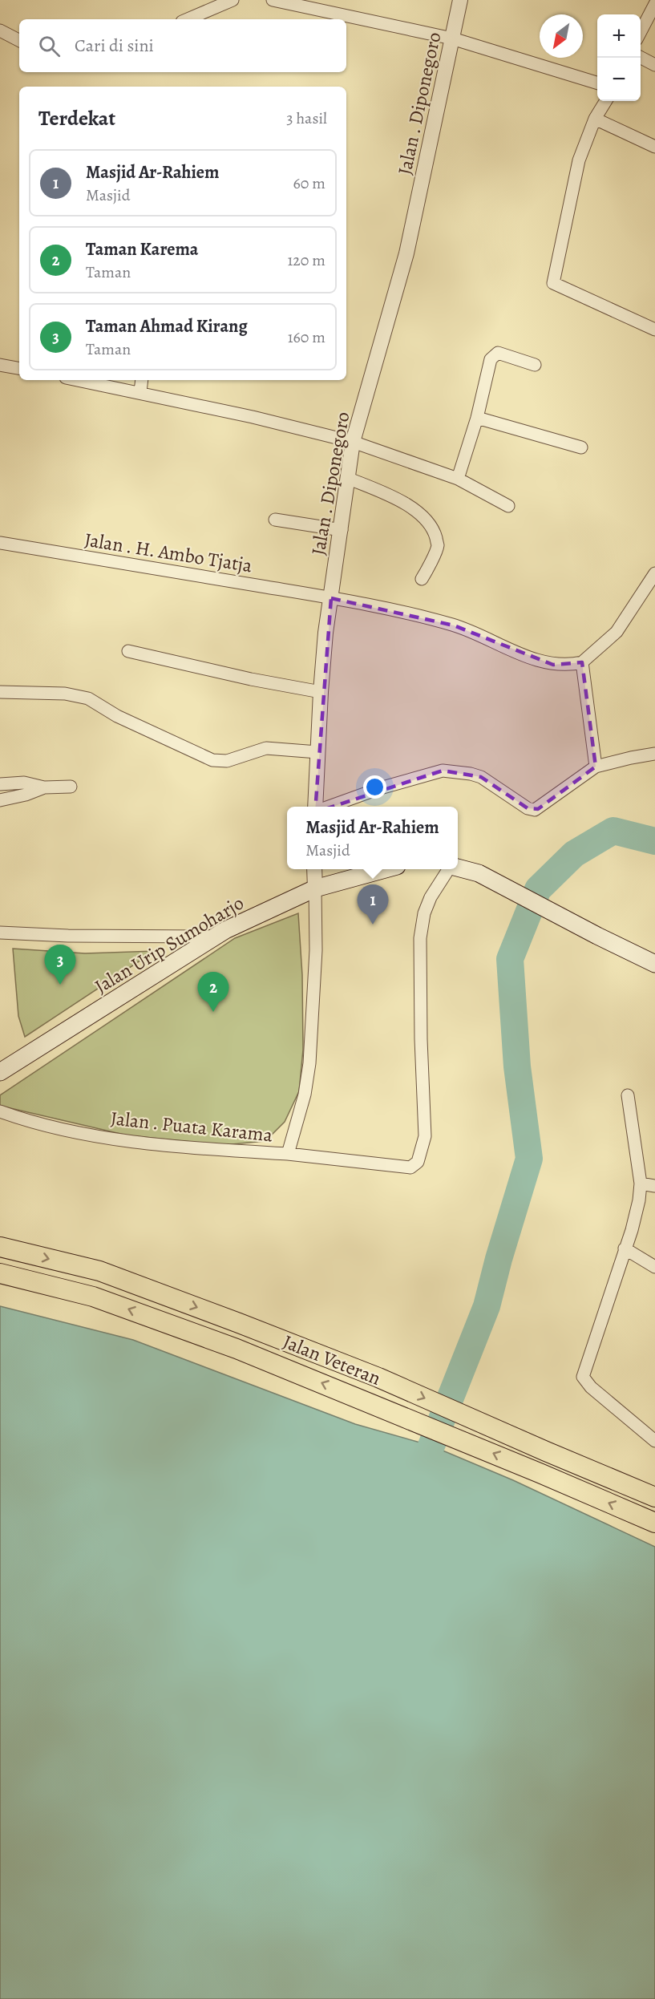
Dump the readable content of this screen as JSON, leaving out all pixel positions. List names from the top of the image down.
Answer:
{
  "streets": {
    "highway": ["Jalan Veteran"],
    "main road": ["Jalan Urip Sumoharjo"],
    "street": ["Jalan . Diponegoro", "Jalan . H. Ambo Tjatja", "Jalan . Puata Karama"]
  },
  "crossings": [
    ["Jalan . Diponegoro", "Jalan . H. Ambo Tjatja"],
    ["Jalan Urip Sumoharjo", "Jalan . Puata Karama"]
  ],
  "north": "bottom left",
  "page": {
    "map_buttons": ["+", "−"],
    "search": "Cari di sini",
    "heading": ["Terdekat", "3 hasil"],
    "list": [
      {
        "mark": "1",
        "name": "Masjid Ar-Rahiem",
        "note": "Masjid",
        "value": "60 m"
      },
      {
        "mark": "2",
        "name": "Taman Karema",
        "note": "Taman",
        "value": "120 m"
      },
      {
        "mark": "3",
        "name": "Taman Ahmad Kirang",
        "note": "Taman",
        "value": "160 m"
      }
    ],
    "popup": ["Masjid Ar-Rahiem", "Masjid"],
    "pins": ["1", "3", "2"]
  }
}
